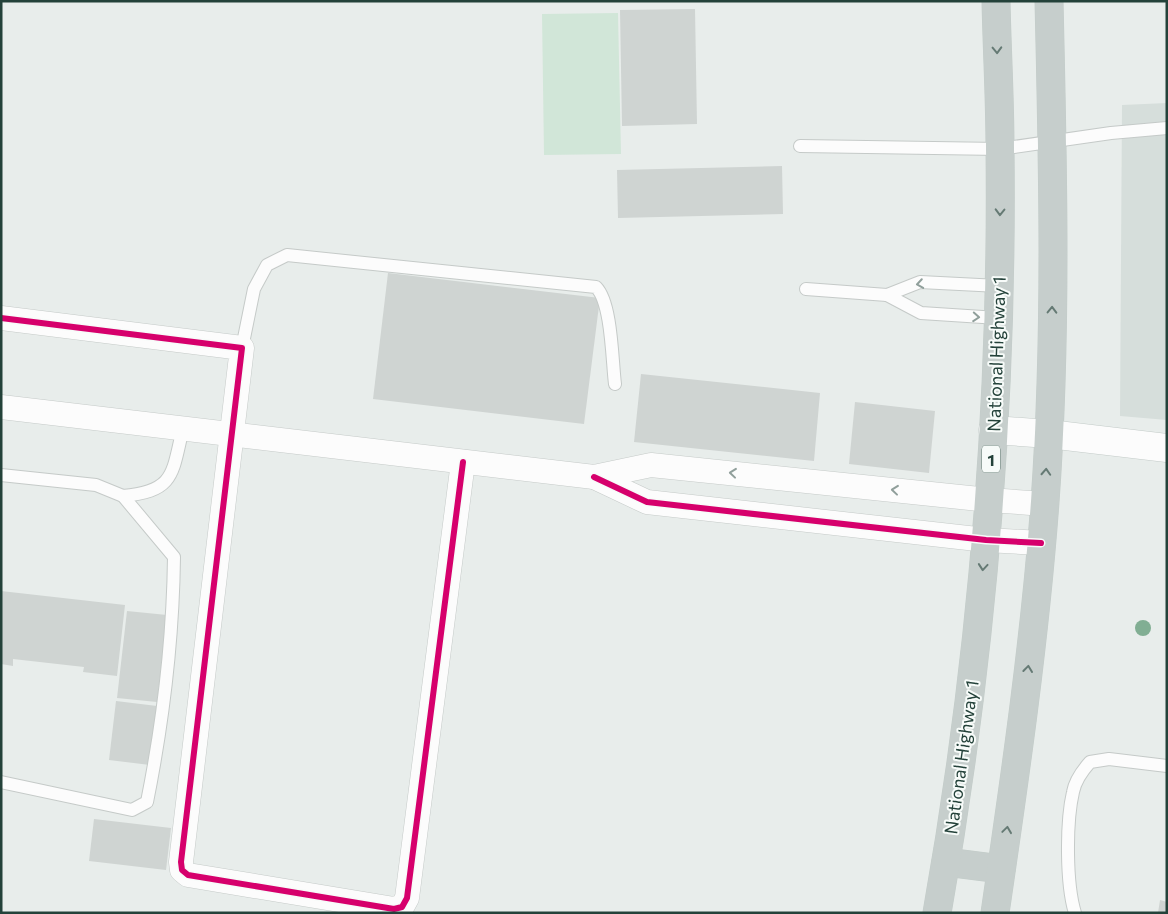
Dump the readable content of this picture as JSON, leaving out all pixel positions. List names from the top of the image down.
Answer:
{
  "streets": {
    "highway": ["National Highway 1", "1"]
  }
}
